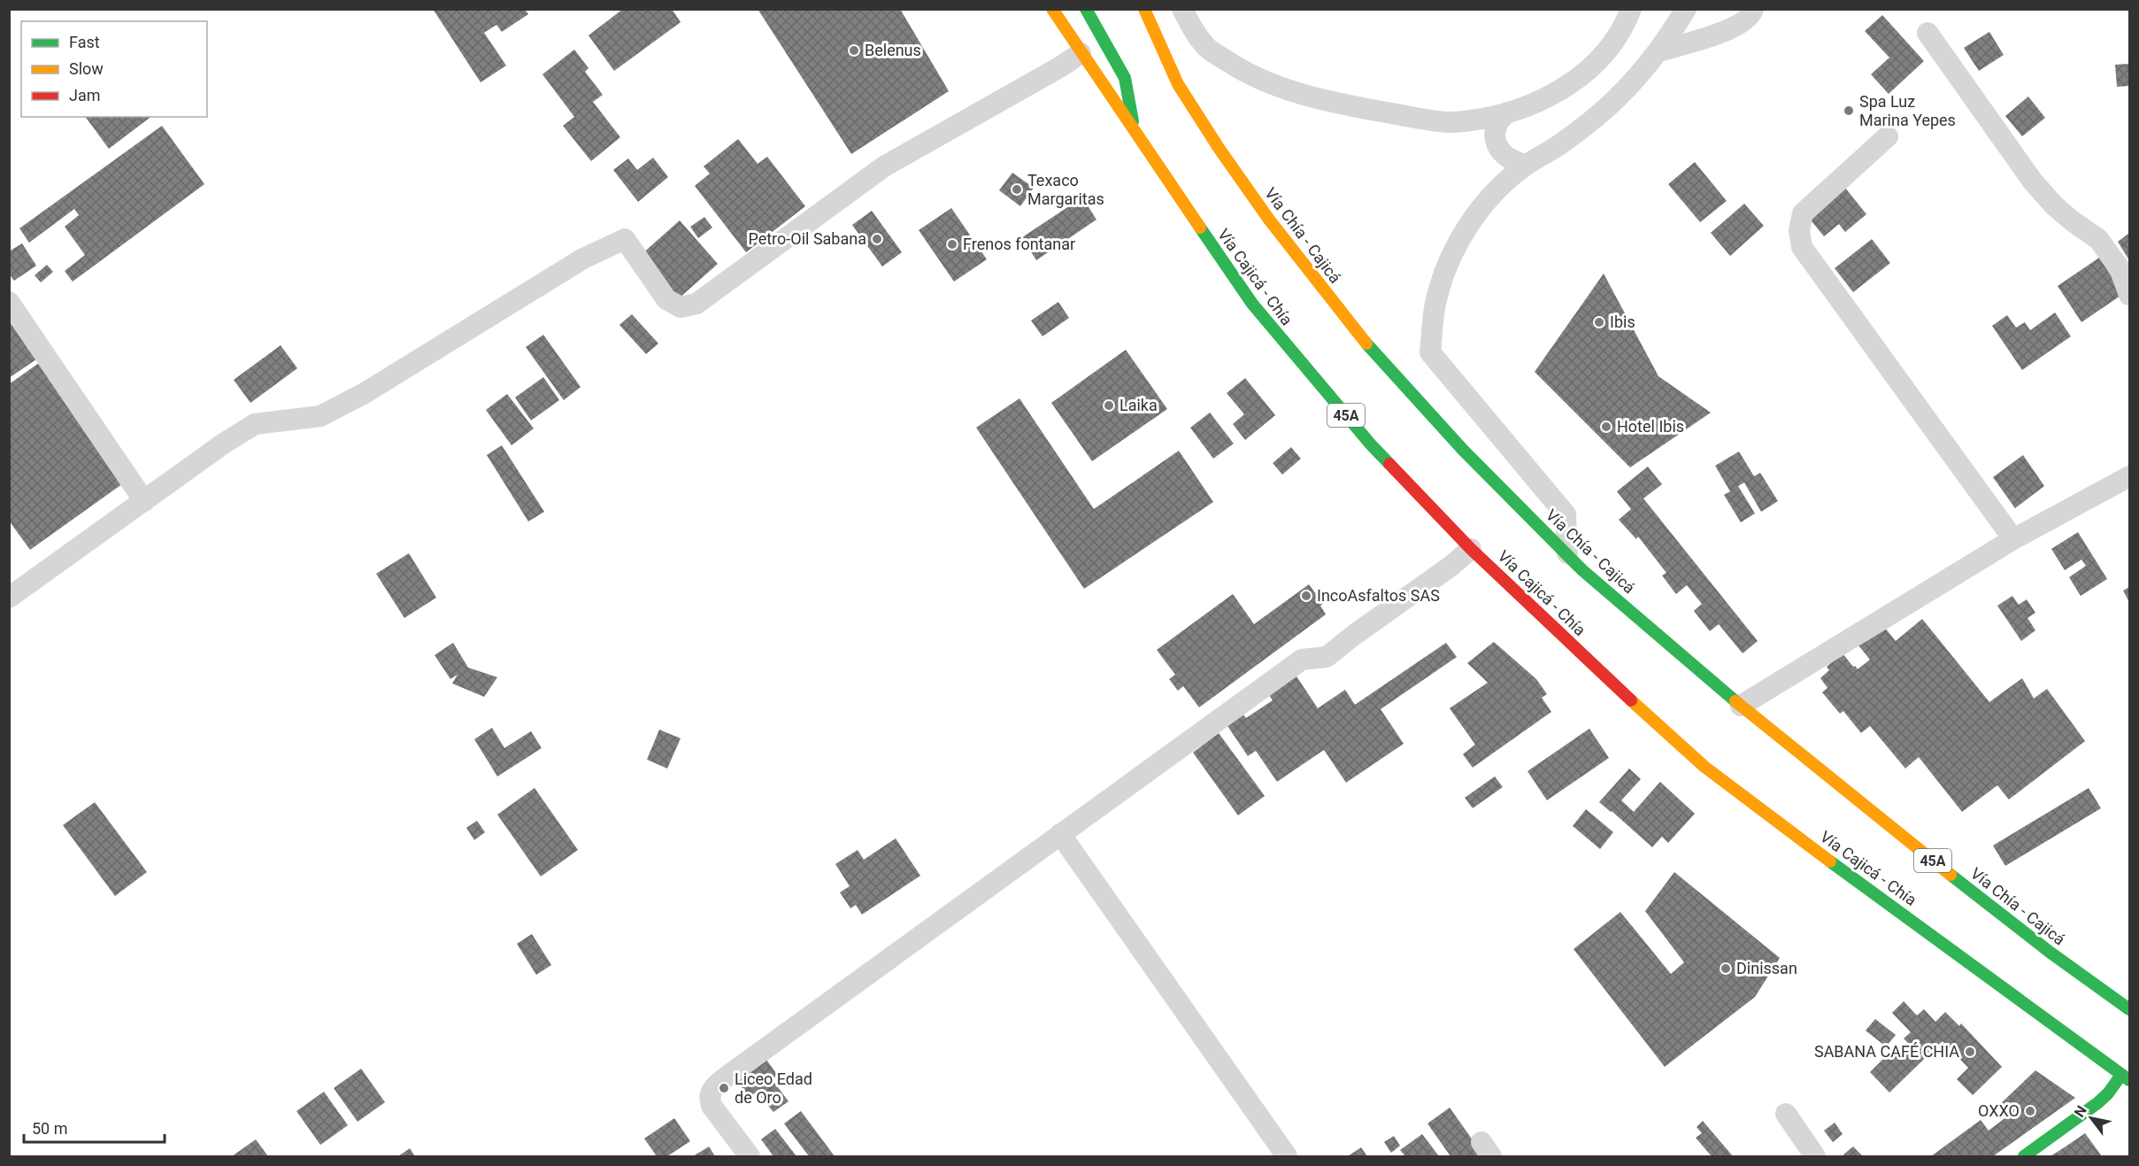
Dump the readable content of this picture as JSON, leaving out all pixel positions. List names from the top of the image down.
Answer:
{
  "streets": {
    "main road": ["Vía Chía - Cajicá", "Vía Cajicá - Chía", "45A"]
  },
  "places": [
    "Belenus",
    "Spa Luz Marina Yepes",
    "Texaco Margaritas",
    "Petro-Oil Sabana",
    "Frenos fontanar",
    "Ibis",
    "Laika",
    "Hotel Ibis",
    "IncoAsfaltos SAS",
    "Dinissan",
    "SABANA CAFÉ CHIA",
    "Liceo Edad de Oro",
    "OXXO"
  ],
  "legend": ["Fast", "Slow", "Jam"],
  "scale_bar": "50 m",
  "north": "top left"
}
